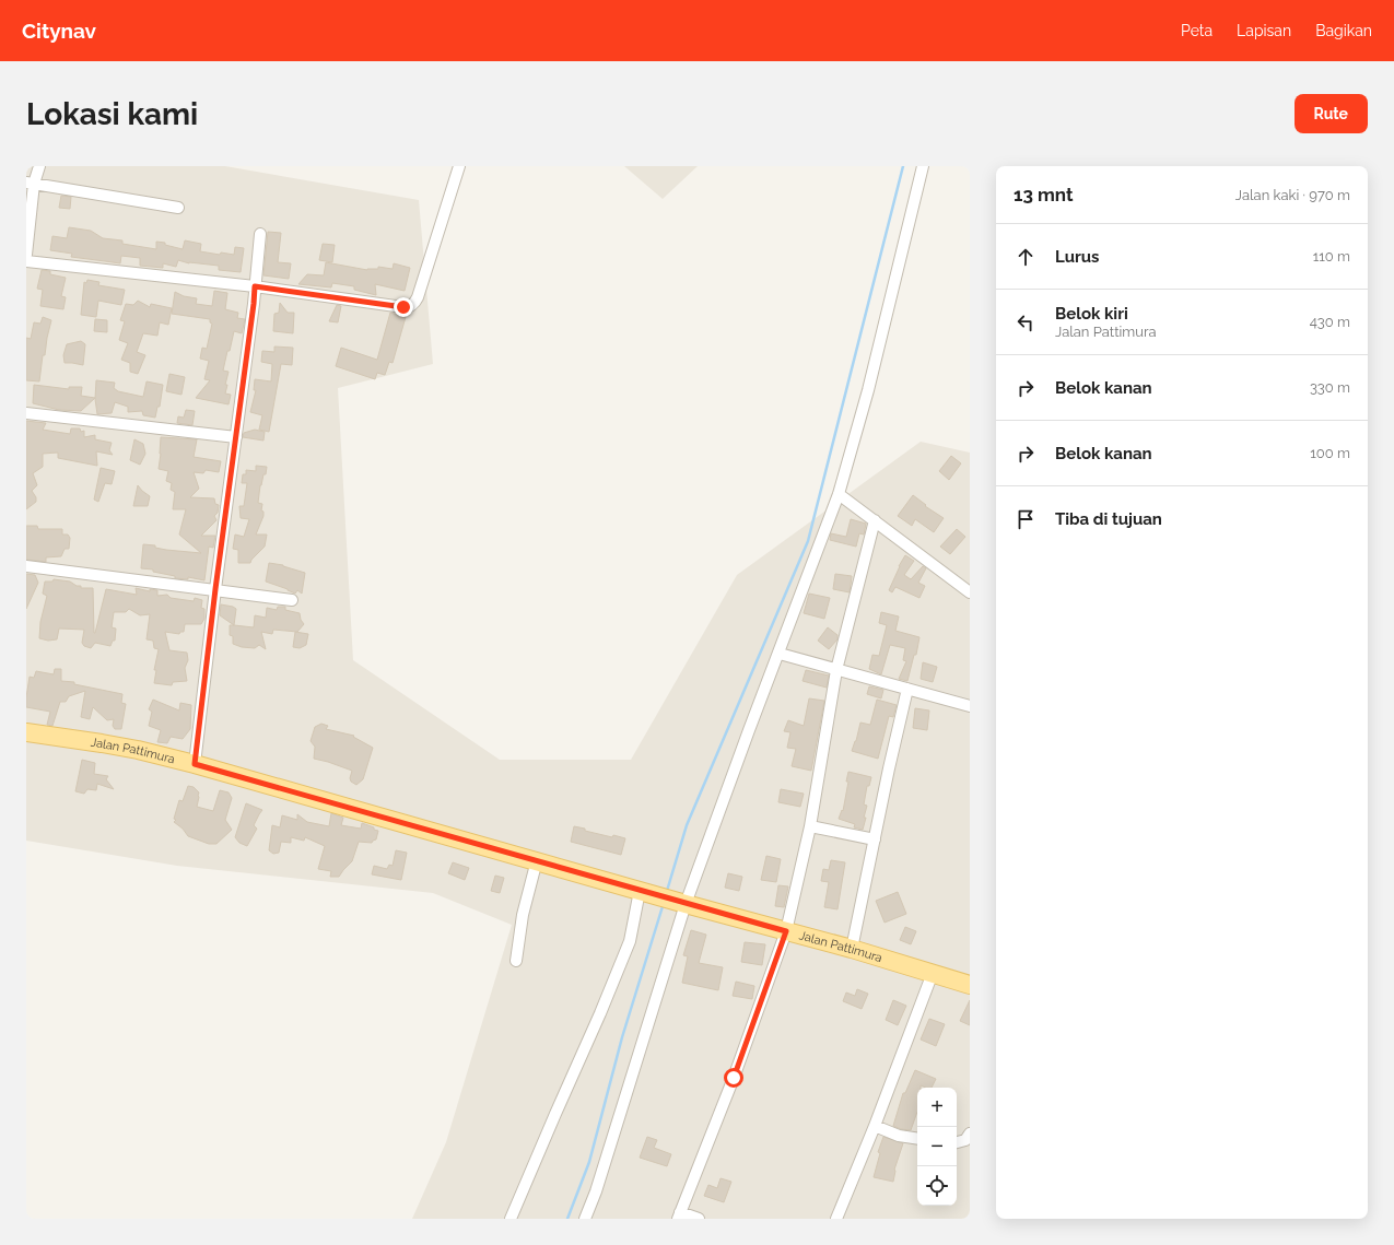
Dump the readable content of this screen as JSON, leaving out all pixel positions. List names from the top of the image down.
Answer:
{
  "streets": {
    "main road": ["Jalan Pattimura"]
  },
  "page": {
    "header": "Citynav",
    "nav": ["Peta", "Lapisan", "Bagikan"],
    "buttons": "Rute",
    "title": "Lokasi kami",
    "heading": ["13 mnt", "Jalan kaki · 970 m"],
    "list": [
      ["Lurus", "110 m"],
      ["Belok kiri", "Jalan Pattimura", "430 m"],
      ["Belok kanan", "330 m"],
      ["Belok kanan", "100 m"],
      "Tiba di tujuan"
    ],
    "map_buttons": ["+", "−"]
  }
}
